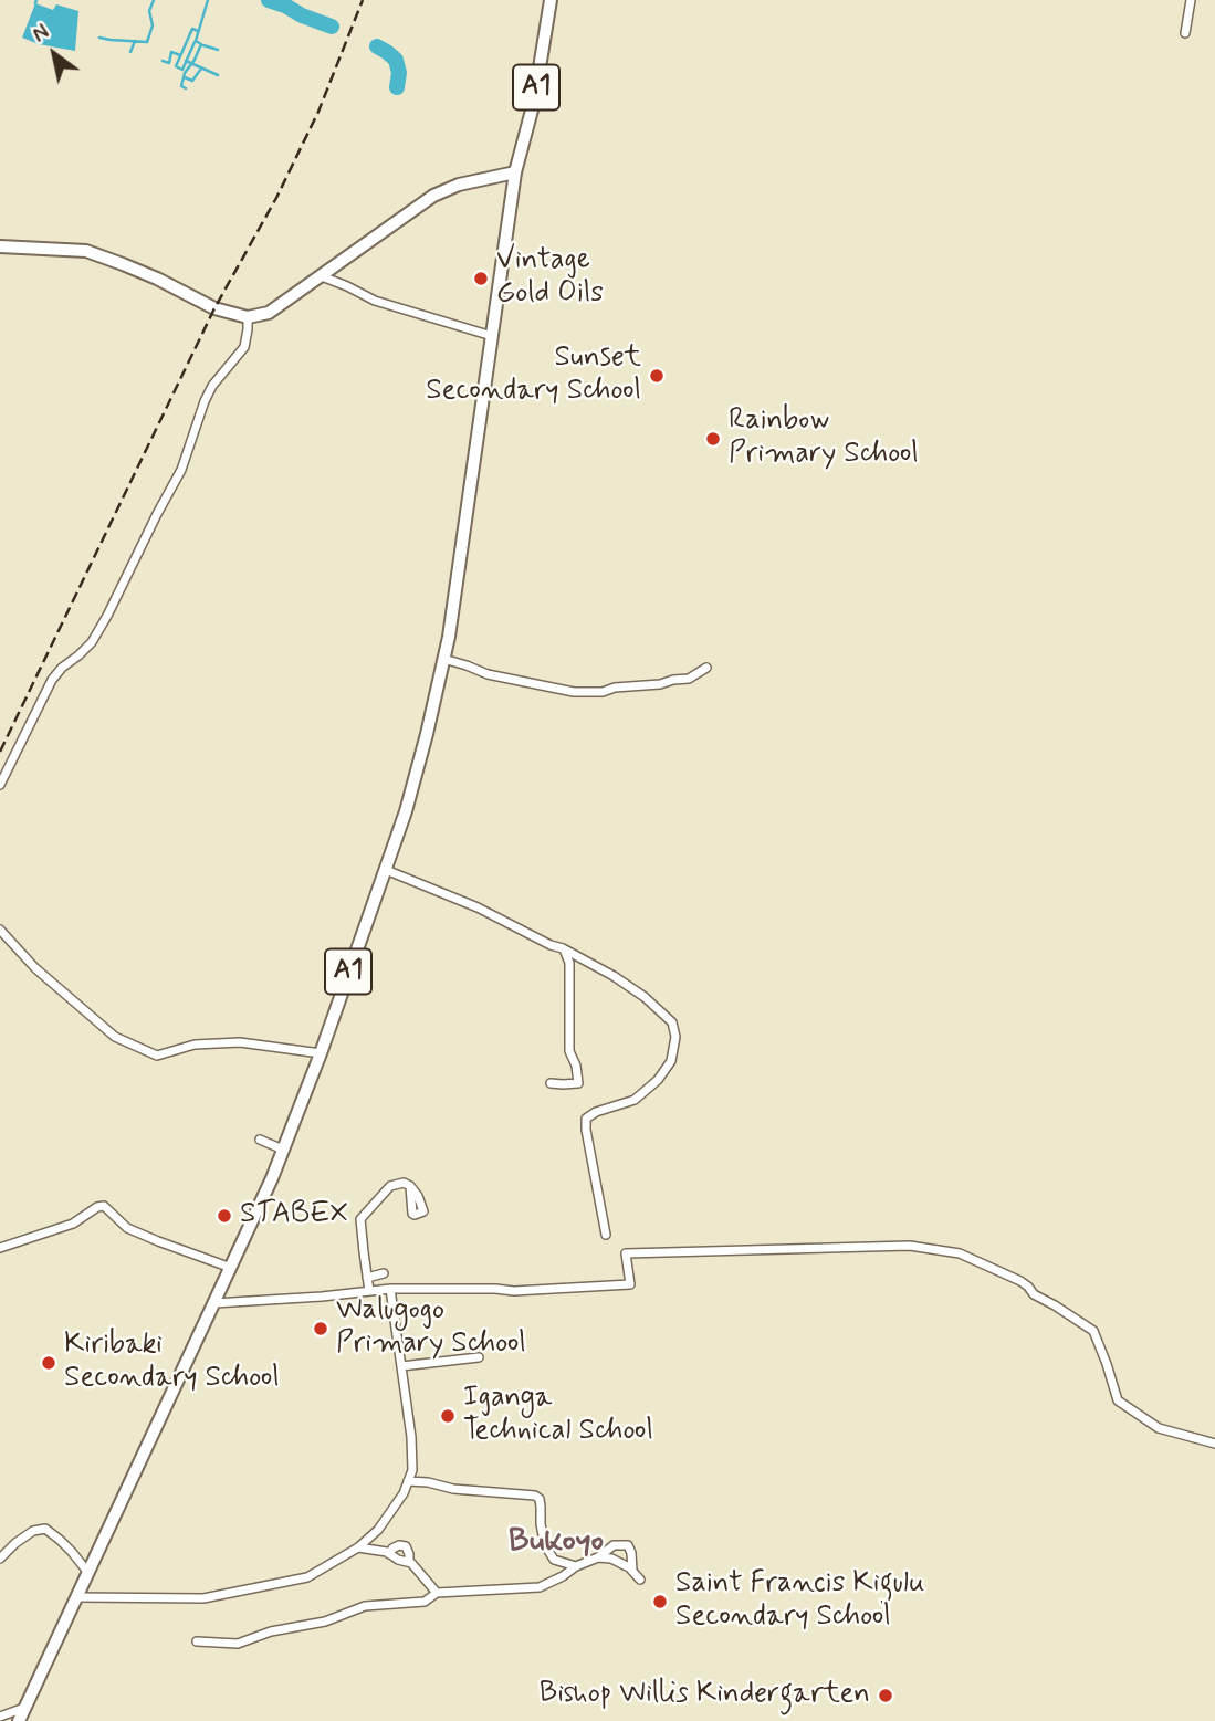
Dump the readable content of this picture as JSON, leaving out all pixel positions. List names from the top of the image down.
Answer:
{
  "streets": {
    "main road": ["A1"]
  },
  "districts": ["Bukoyo"],
  "places": [
    "Vintage Gold Oils",
    "Sunset Secondary School",
    "Rainbow Primary School",
    "STABEX",
    "Walugogo Primary School",
    "Kiribaki Secondary School",
    "Iganga Technical School",
    "Saint Francis Kigulu Secondary School",
    "Bishop Willis Kindergarten"
  ],
  "north": "top left"
}
